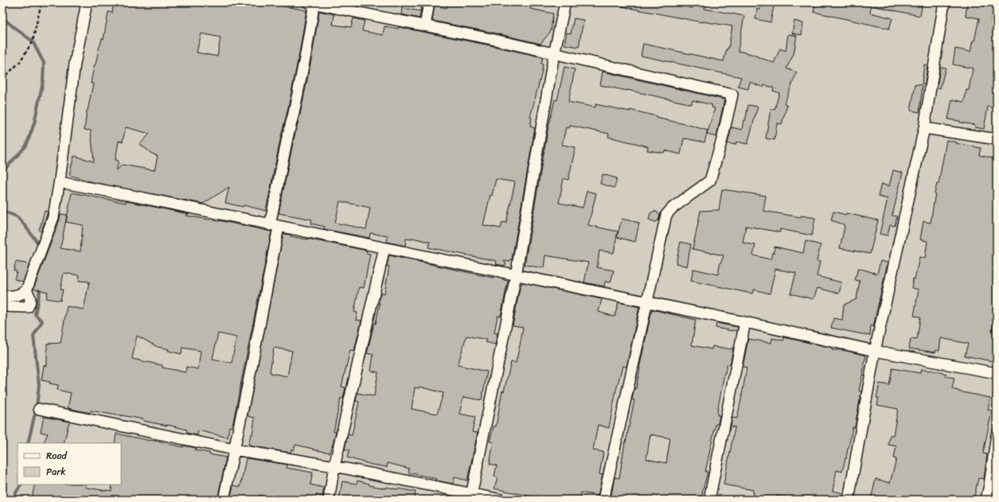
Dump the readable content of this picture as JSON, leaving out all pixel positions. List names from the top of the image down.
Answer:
{
  "legend": ["Road", "Park"]
}
